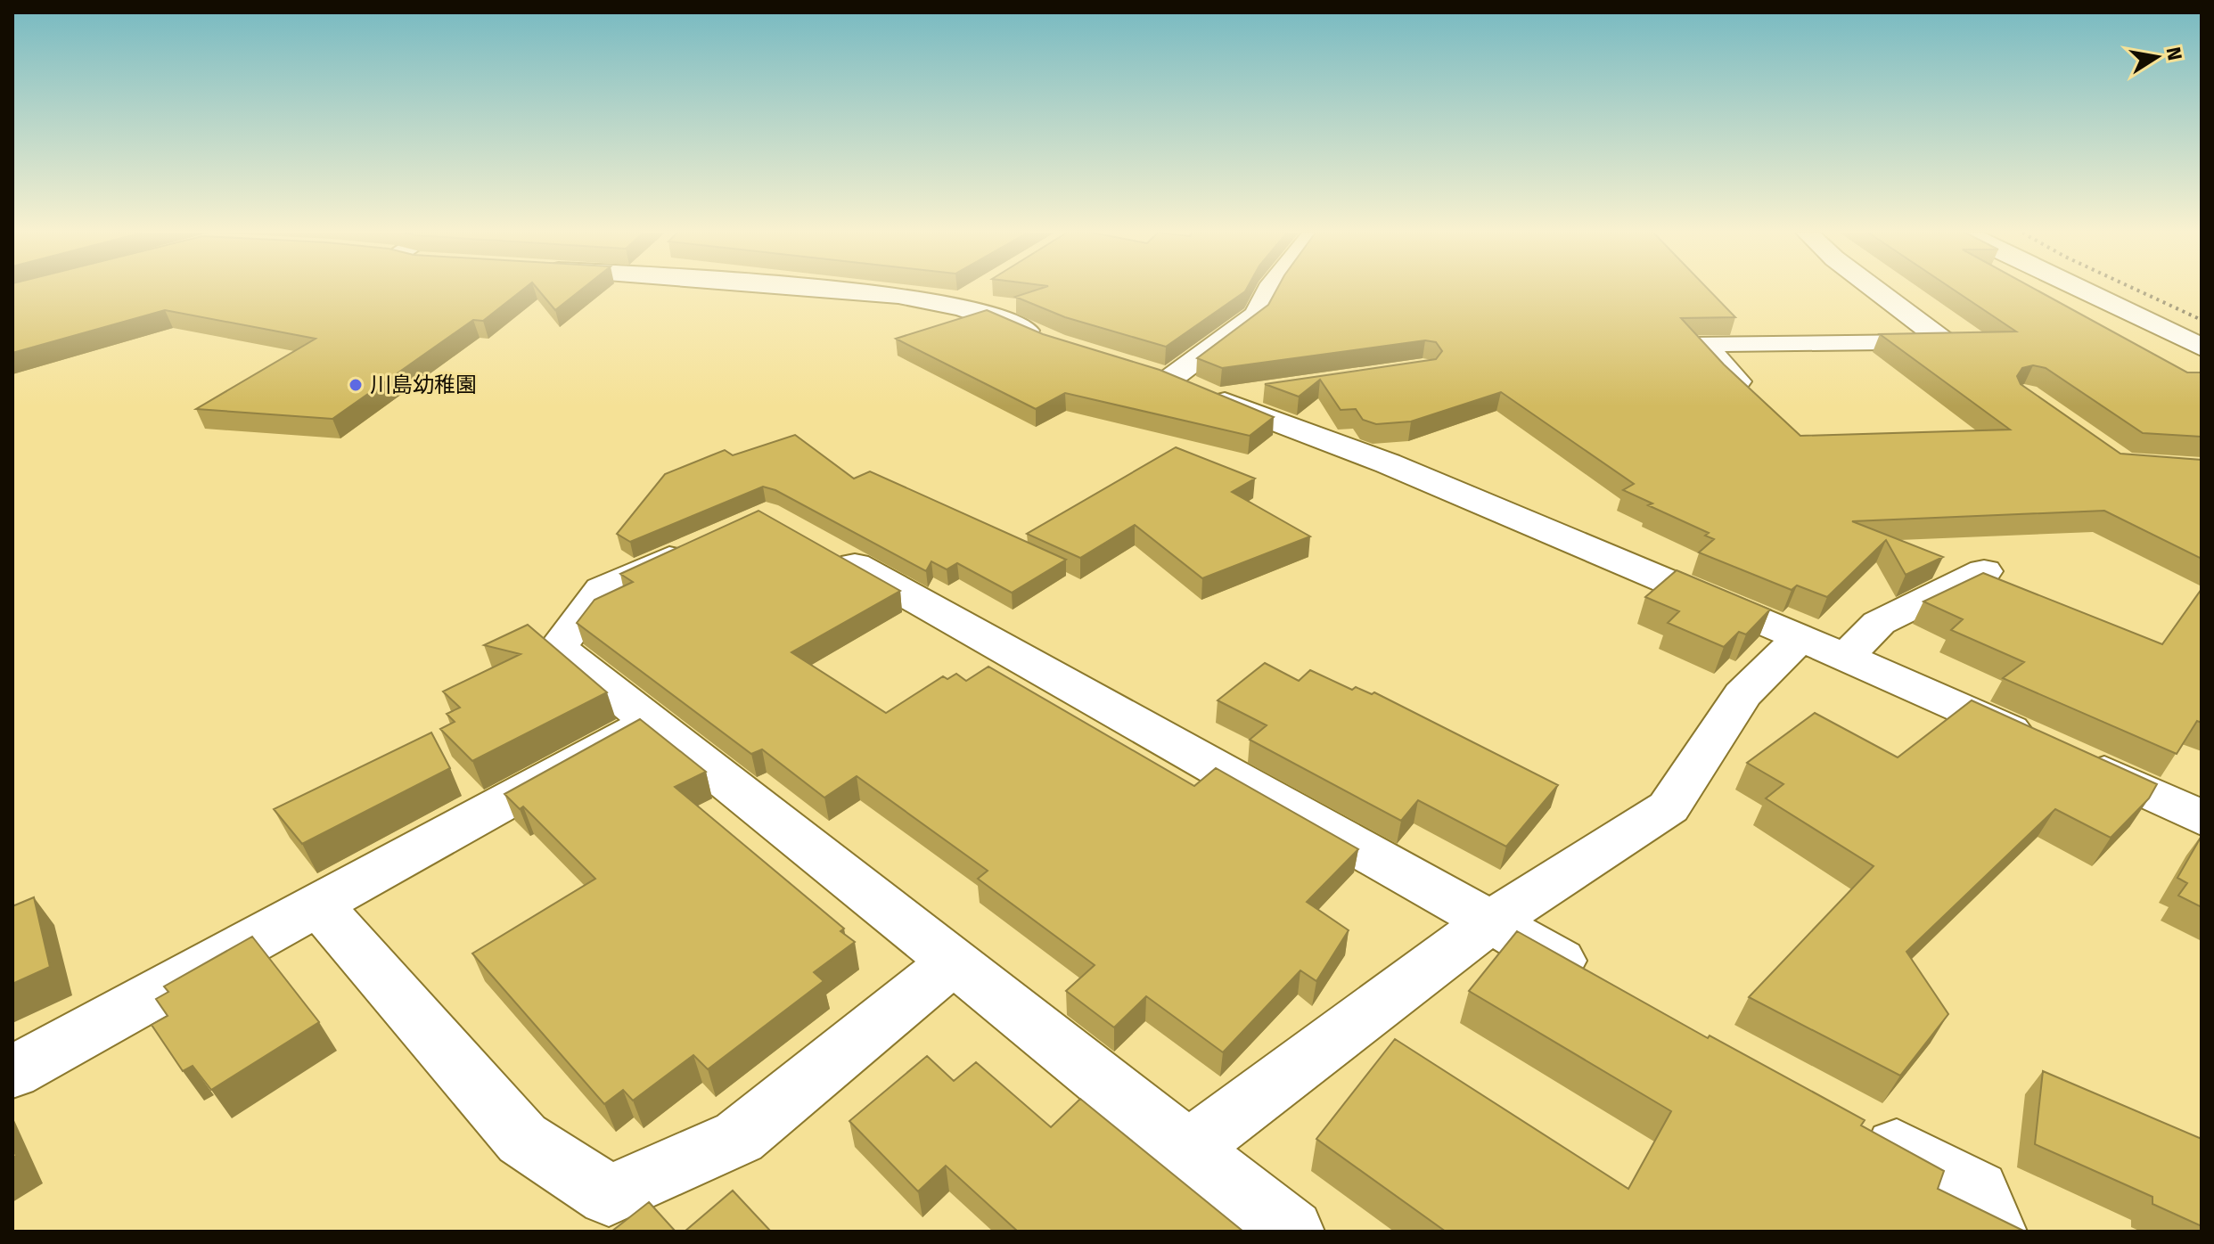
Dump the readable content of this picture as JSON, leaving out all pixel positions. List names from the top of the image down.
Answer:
{
  "places": ["川島幼稚園"],
  "north": "right"
}
